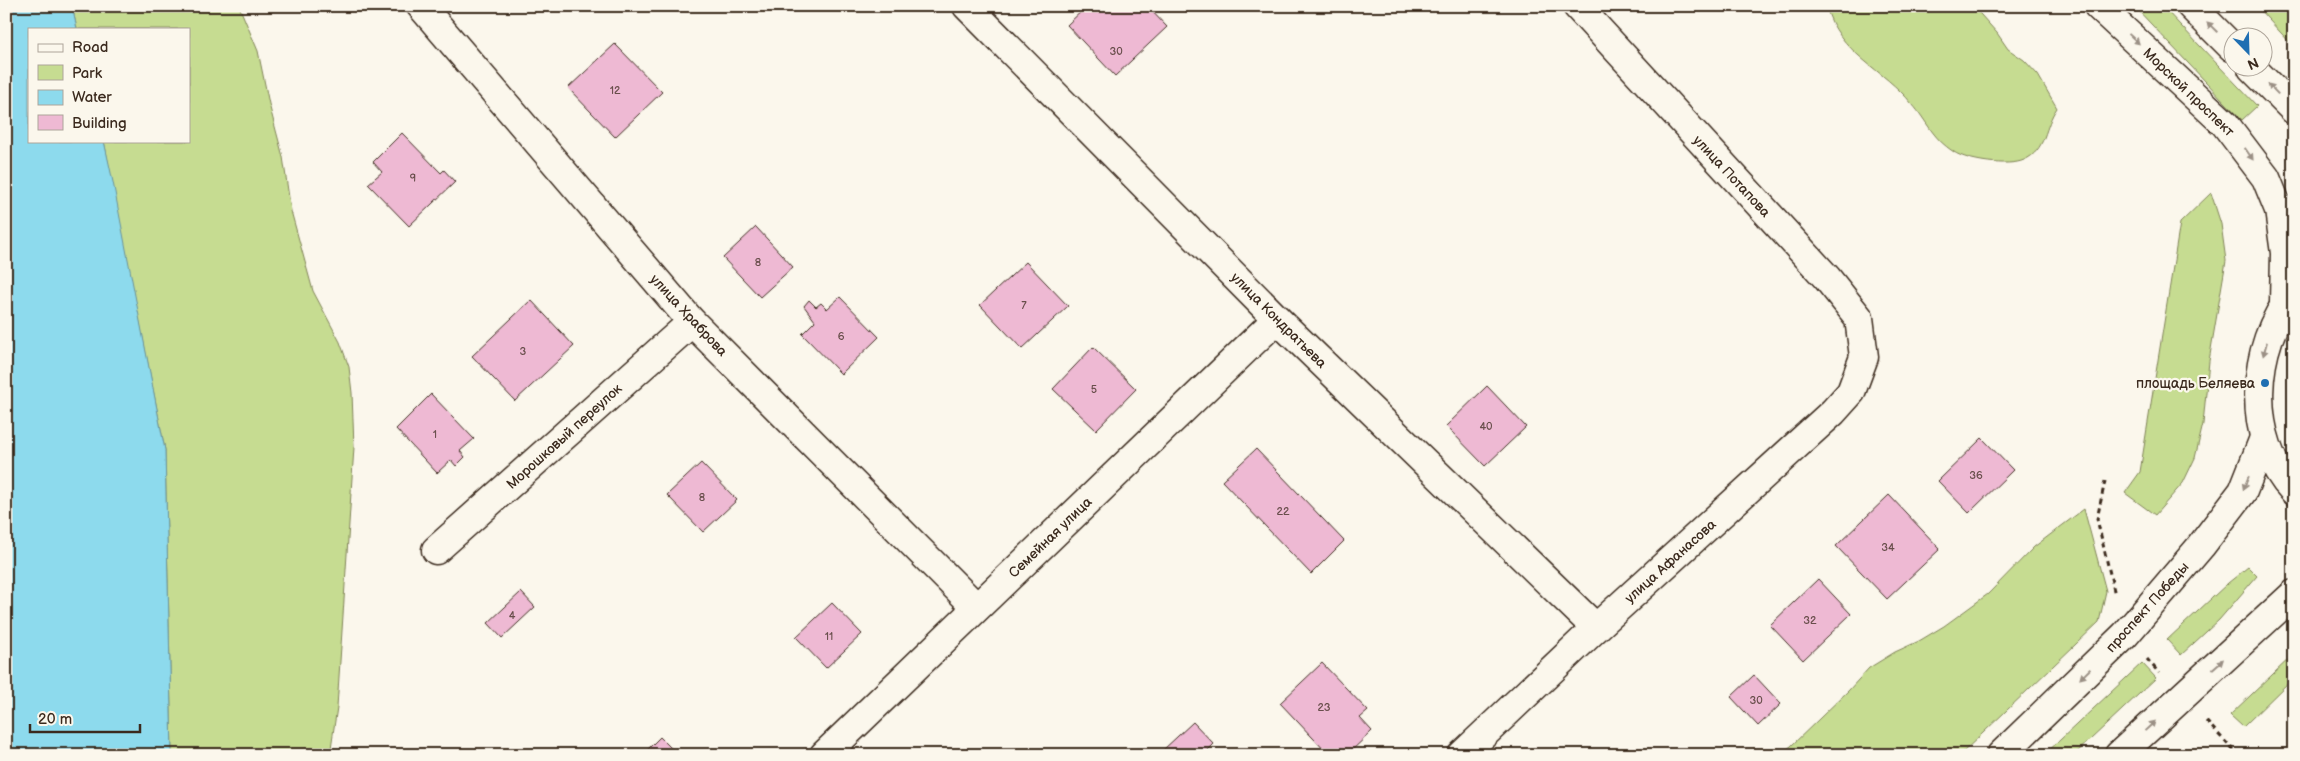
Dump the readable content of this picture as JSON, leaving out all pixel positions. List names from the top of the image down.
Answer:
{
  "streets": {
    "street": [
      "Морской проспект",
      "улица Потапова",
      "улица Храброва",
      "улица Кондратьева",
      "Морошковый переулок",
      "Семейная улица",
      "улица Афанасова",
      "проспект Победы"
    ]
  },
  "crossings": [
    ["улица Потапова", "улица Афанасова"],
    ["улица Храброва", "Морошковый переулок"],
    ["улица Храброва", "Семейная улица"],
    ["улица Кондратьева", "Семейная улица"],
    ["улица Кондратьева", "улица Афанасова"]
  ],
  "one_way": ["Морской проспект"],
  "places": ["площадь Беляева"],
  "house_numbers": [
    "30",
    "12",
    "9",
    "8",
    "7",
    "6",
    "3",
    "5",
    "40",
    "1",
    "36",
    "8",
    "22",
    "34",
    "4",
    "32",
    "11",
    "30",
    "23"
  ],
  "legend": [
    "Road",
    "Park",
    "Water",
    "Building"
  ],
  "scale_bar": "20 m",
  "north": "bottom right"
}
